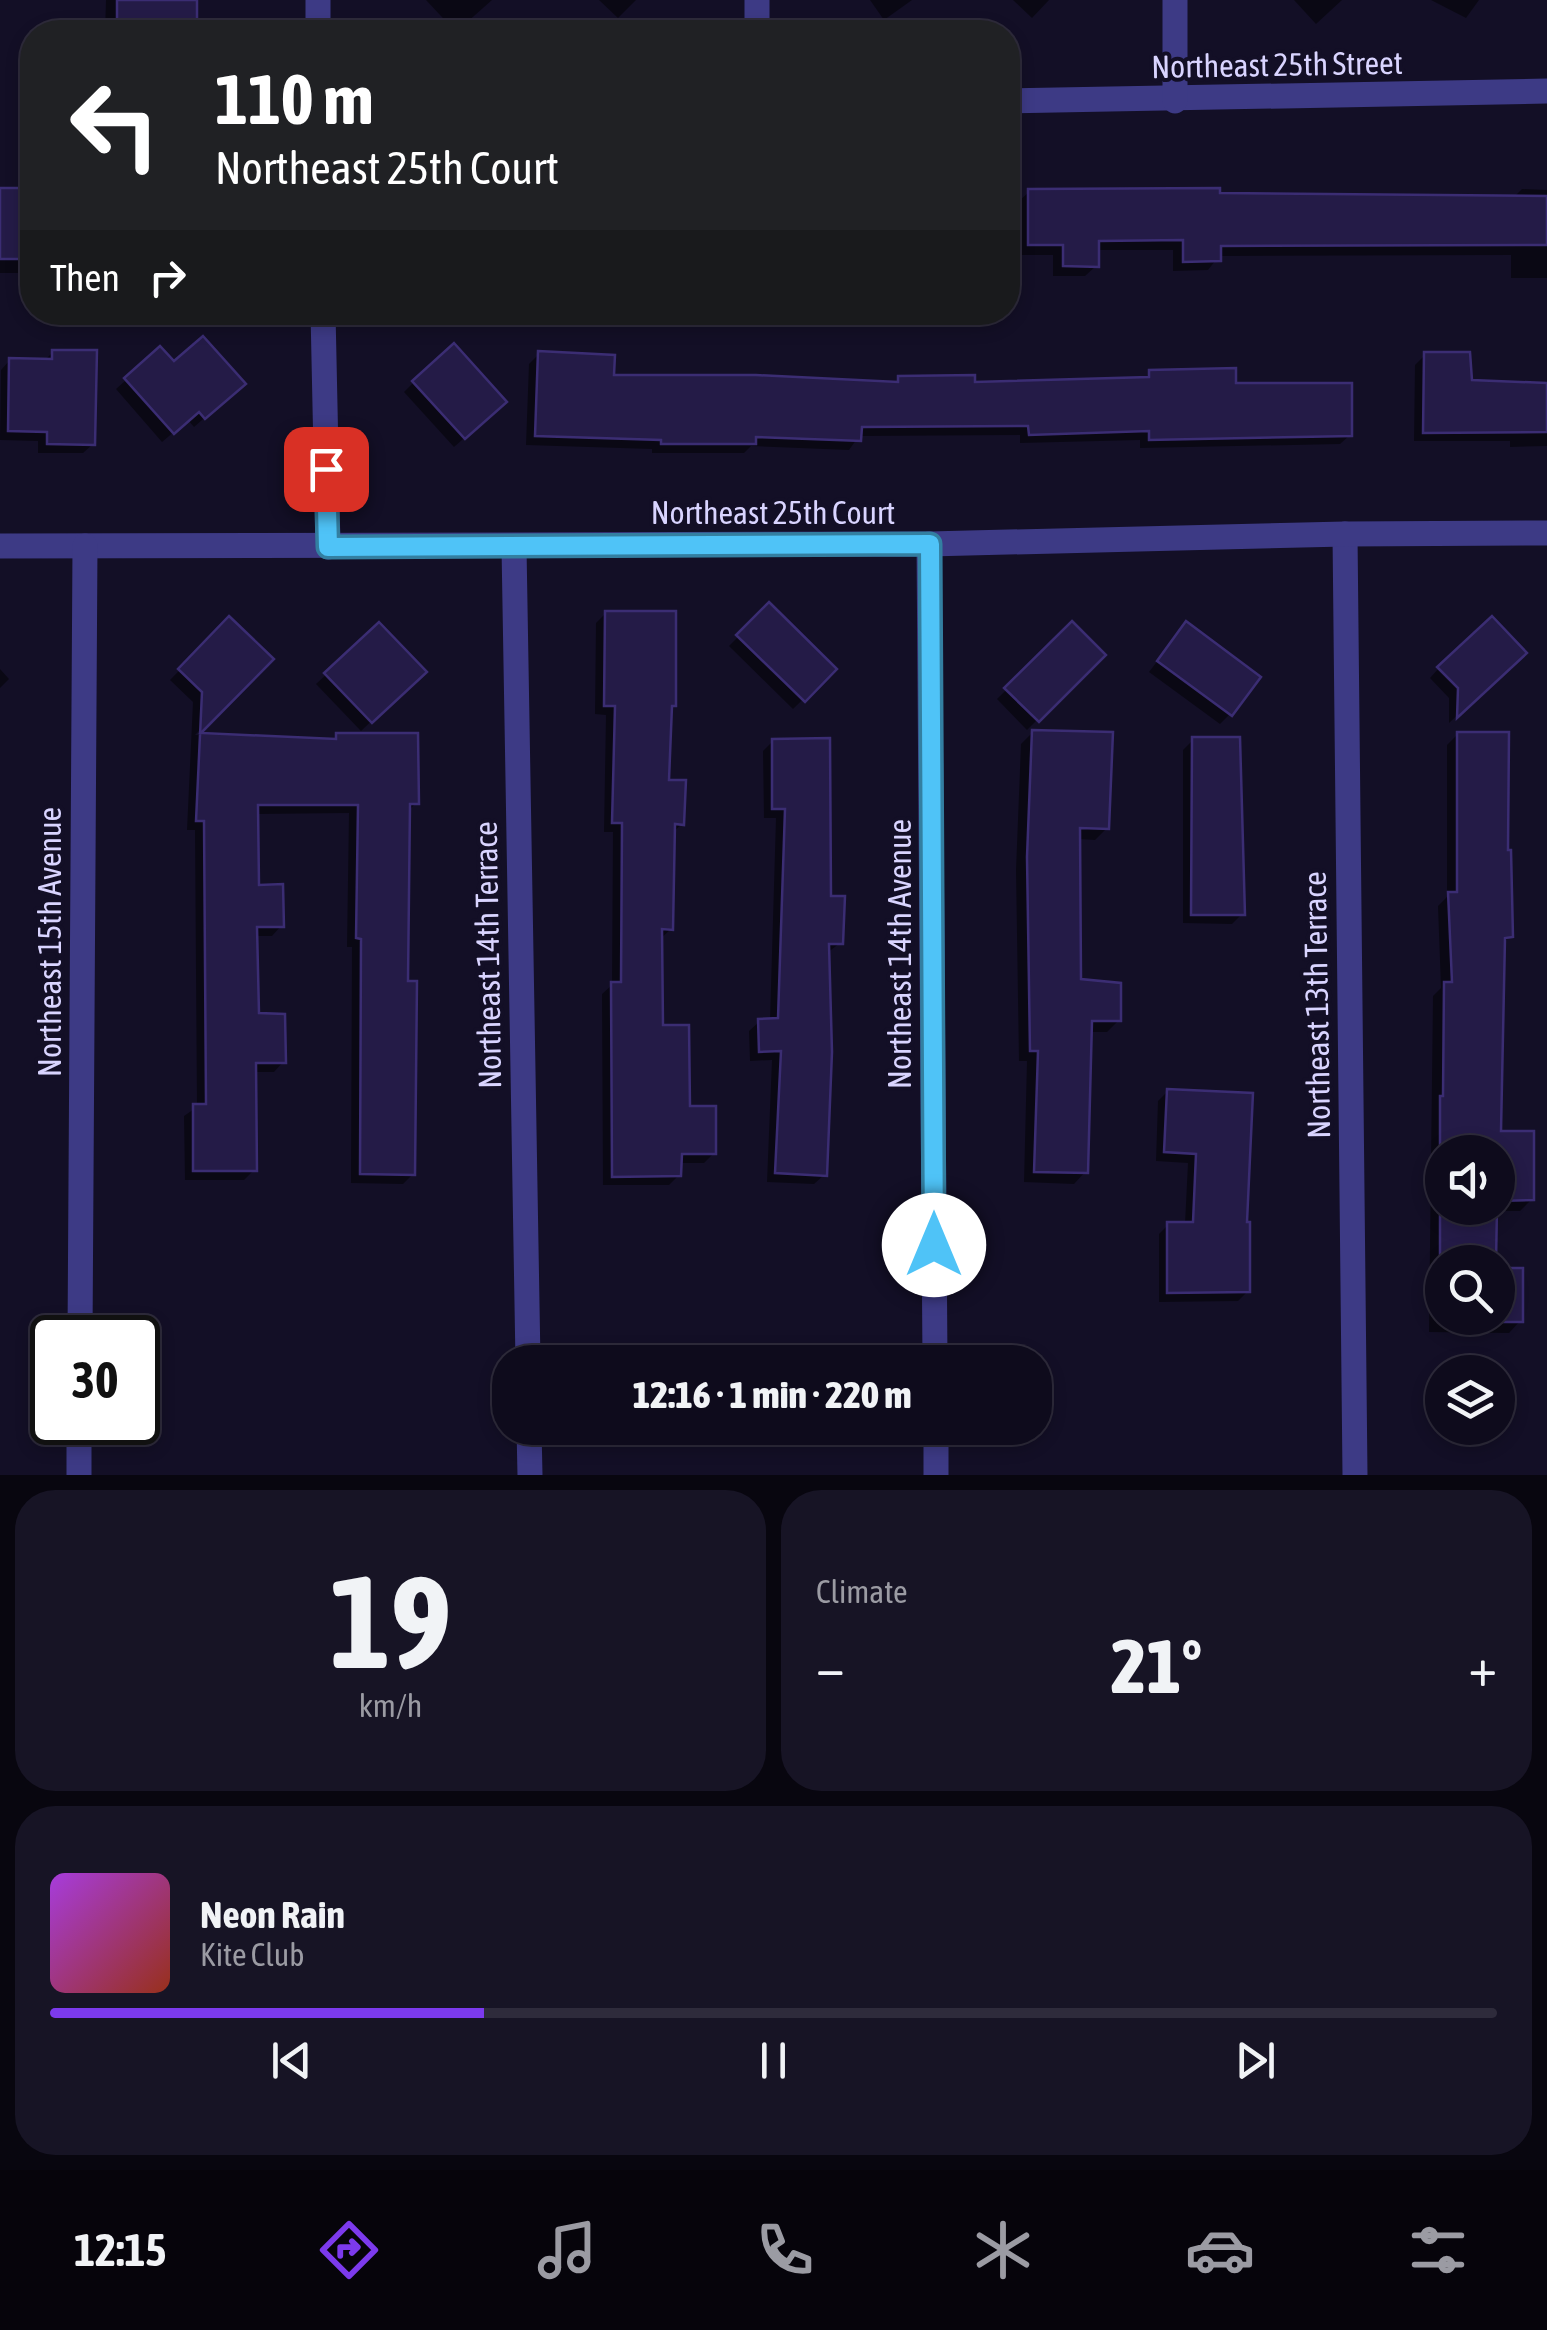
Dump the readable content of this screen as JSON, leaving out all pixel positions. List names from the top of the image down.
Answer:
{
  "streets": {
    "street": [
      "Northeast 25th Street",
      "Northeast 25th Court",
      "Northeast 15th Avenue",
      "Northeast 14th Avenue",
      "Northeast 14th Terrace",
      "Northeast 13th Terrace"
    ]
  },
  "crossings": [
    ["Northeast 25th Court", "Northeast 15th Avenue"],
    ["Northeast 25th Court", "Northeast 14th Avenue"],
    ["Northeast 25th Court", "Northeast 14th Terrace"],
    ["Northeast 25th Court", "Northeast 13th Terrace"]
  ],
  "page": {
    "turn": ["110 m", "Northeast 25th Court"],
    "then": "Then",
    "limit": "30",
    "trip": "12:16 · 1 min · 220 m",
    "tile": [
      ["19", "km/h"],
      "Climate"
    ],
    "heat": ["−", "21°", "+"],
    "song": ["Neon Rain", "Kite Club"],
    "tabs": "12:15"
  }
}
